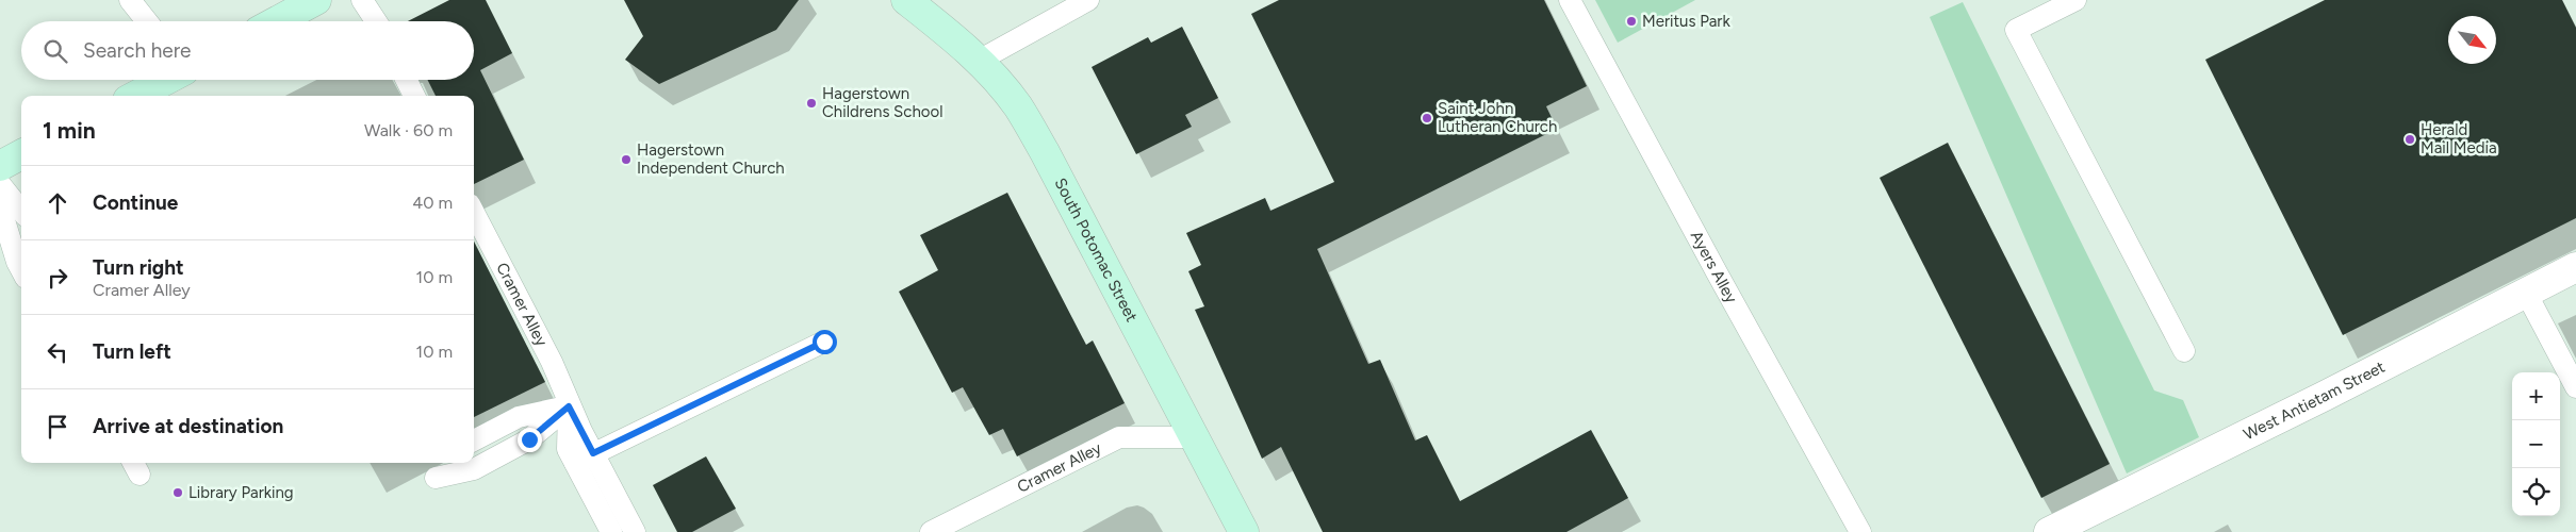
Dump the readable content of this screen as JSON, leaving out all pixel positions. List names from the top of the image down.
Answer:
{
  "streets": {
    "main road": ["South Potomac Street"],
    "street": ["West Antietam Street"],
    "lane": ["Ayers Alley", "Cramer Alley"]
  },
  "crossings": [
    ["South Potomac Street", "Cramer Alley"]
  ],
  "places": [
    "Meritus Park",
    "Hagerstown Childrens School",
    "Saint John Lutheran Church",
    "Herald Mail Media",
    "Hagerstown Independent Church",
    "Library Parking"
  ],
  "north": "bottom right",
  "page": {
    "search": "Search here",
    "heading": ["1 min", "Walk · 60 m"],
    "list": [
      ["Continue", "40 m"],
      ["Turn right", "Cramer Alley", "10 m"],
      ["Turn left", "10 m"],
      "Arrive at destination"
    ],
    "map_buttons": ["+", "−"]
  }
}
